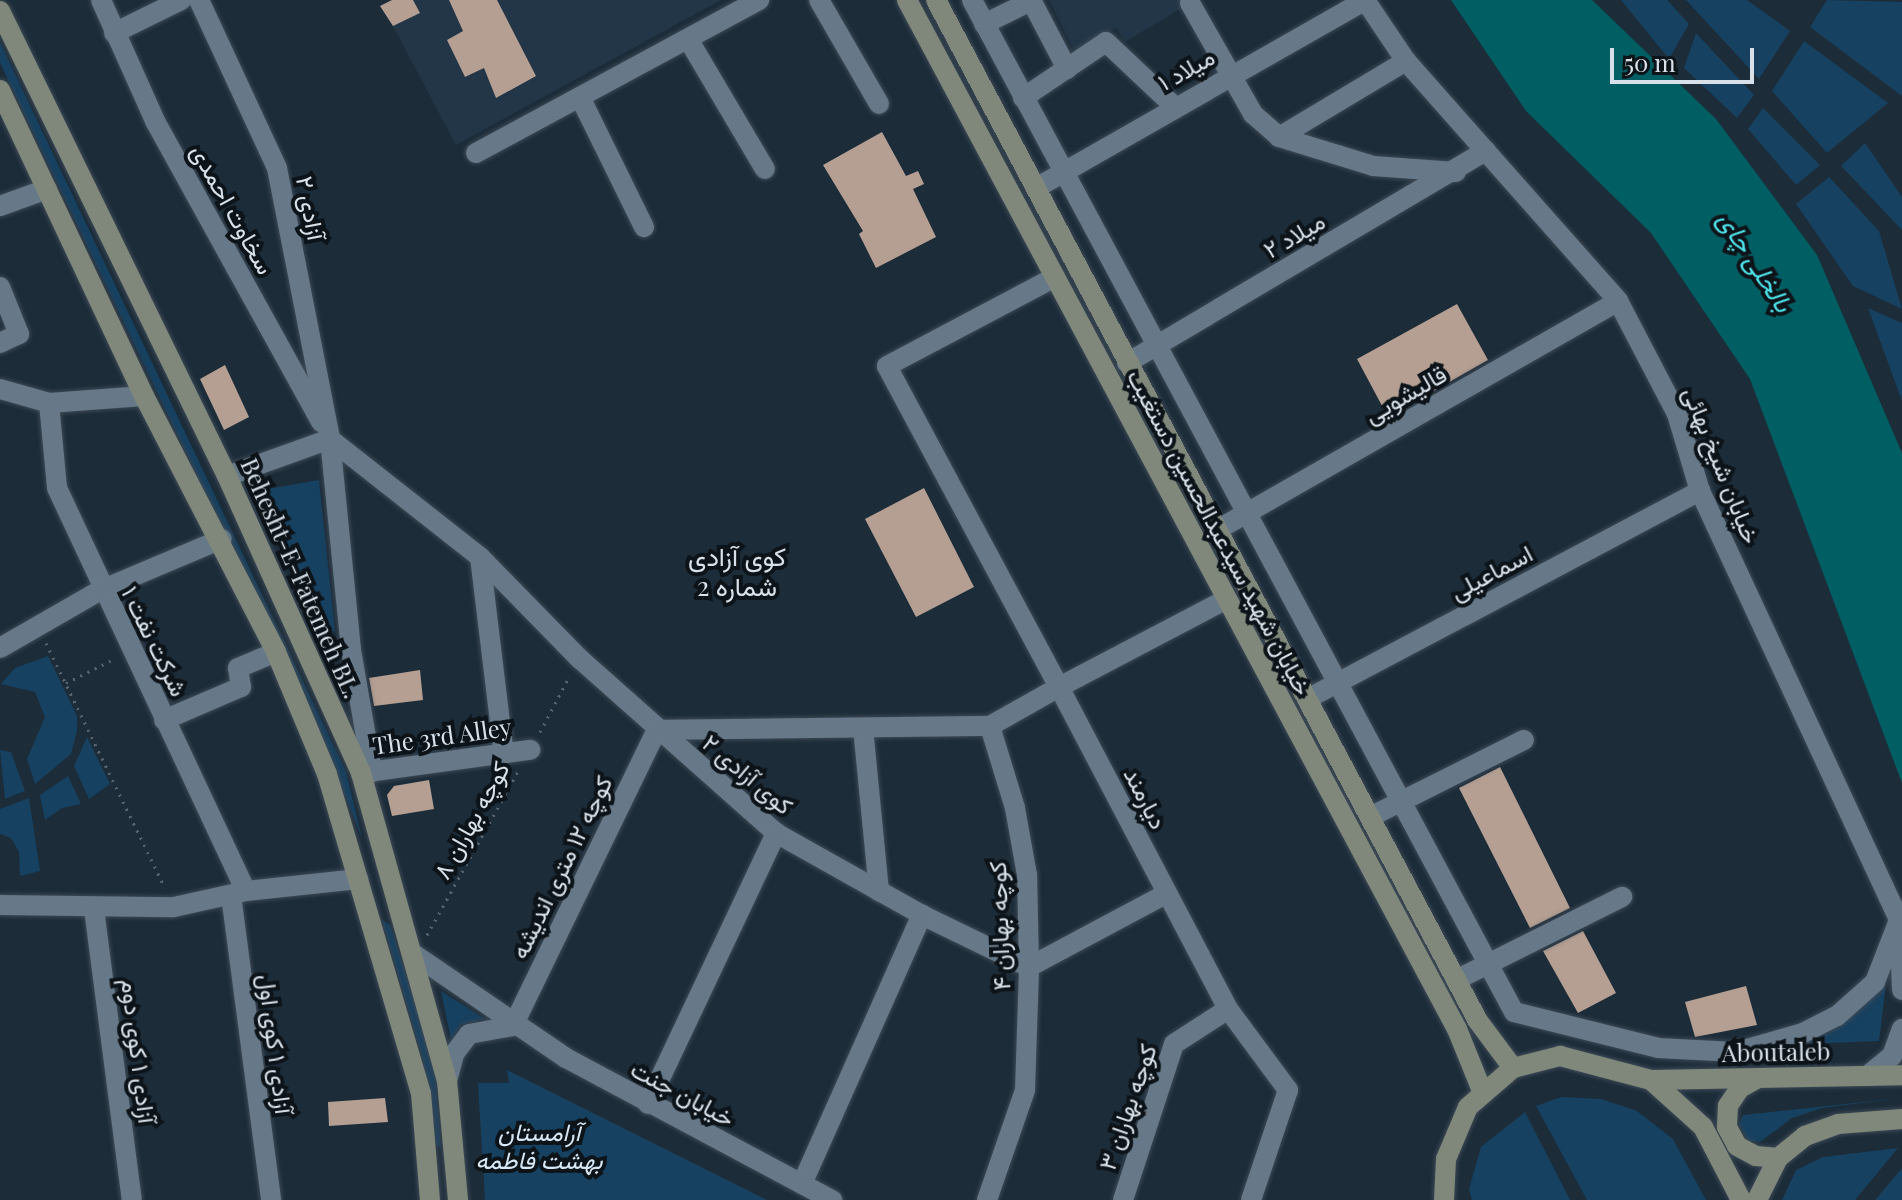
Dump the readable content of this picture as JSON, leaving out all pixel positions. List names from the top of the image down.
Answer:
{
  "streets": {
    "main road": ["خیابان شهید سیدعبدالحسین دستغیب", "Behesht-E-Fatemeh BL.", "Aboutaleb"],
    "street": [
      "میلاد ۱",
      "آزادی ۲",
      "سخاوت احمدی",
      "میلاد ۲",
      "قالیشویی",
      "خیابان شیخ بهائی",
      "اسماعیلی",
      "شرکت نفت ۱",
      "The 3rd Alley",
      "کوی آزادی ۲",
      "دیارمند",
      "کوچه ۱۲ متری اندیشه",
      "کوچه بهاران ۴",
      "آزادی ۱ کوی اول",
      "آزادی ۱ کوی دوم",
      "خیابان جنت",
      "کوچه بهاران ۳"
    ],
    "path": ["کوچه بهاران ۸"]
  },
  "crossings": [
    ["میلاد ۱", "خیابان شیخ بهائی"],
    ["میلاد ۱", "خیابان شهید سیدعبدالحسین دستغیب"],
    ["آزادی ۲", "سخاوت احمدی"],
    ["آزادی ۲", "Behesht-E-Fatemeh BL."],
    ["آزادی ۲", "The 3rd Alley"],
    ["آزادی ۲", "کوی آزادی ۲"],
    ["سخاوت احمدی", "کوی آزادی ۲"],
    ["میلاد ۲", "خیابان شیخ بهائی"],
    ["میلاد ۲", "خیابان شهید سیدعبدالحسین دستغیب"],
    ["قالیشویی", "خیابان شیخ بهائی"],
    ["قالیشویی", "خیابان شهید سیدعبدالحسین دستغیب"],
    ["خیابان شیخ بهائی", "اسماعیلی"],
    ["خیابان شهید سیدعبدالحسین دستغیب", "اسماعیلی"],
    ["خیابان شهید سیدعبدالحسین دستغیب", "دیارمند"],
    ["Behesht-E-Fatemeh BL.", "The 3rd Alley"],
    ["Behesht-E-Fatemeh BL.", "کوچه بهاران ۸"],
    ["Behesht-E-Fatemeh BL.", "خیابان جنت"],
    ["شرکت نفت ۱", "آزادی ۱ کوی اول"],
    ["The 3rd Alley", "کوچه بهاران ۸"],
    ["کوی آزادی ۲", "کوچه بهاران ۸"],
    ["کوی آزادی ۲", "کوچه ۱۲ متری اندیشه"],
    ["کوی آزادی ۲", "کوچه بهاران ۴"],
    ["دیارمند", "کوچه بهاران ۳"],
    ["کوچه بهاران ۸", "خیابان جنت"],
    ["کوچه ۱۲ متری اندیشه", "خیابان جنت"]
  ],
  "districts": ["کوی آزادی شماره 2"],
  "water": ["بالخلی چای"],
  "parks": ["آرامستان بهشت فاطمه"],
  "scale_bar": "50 m"
}
